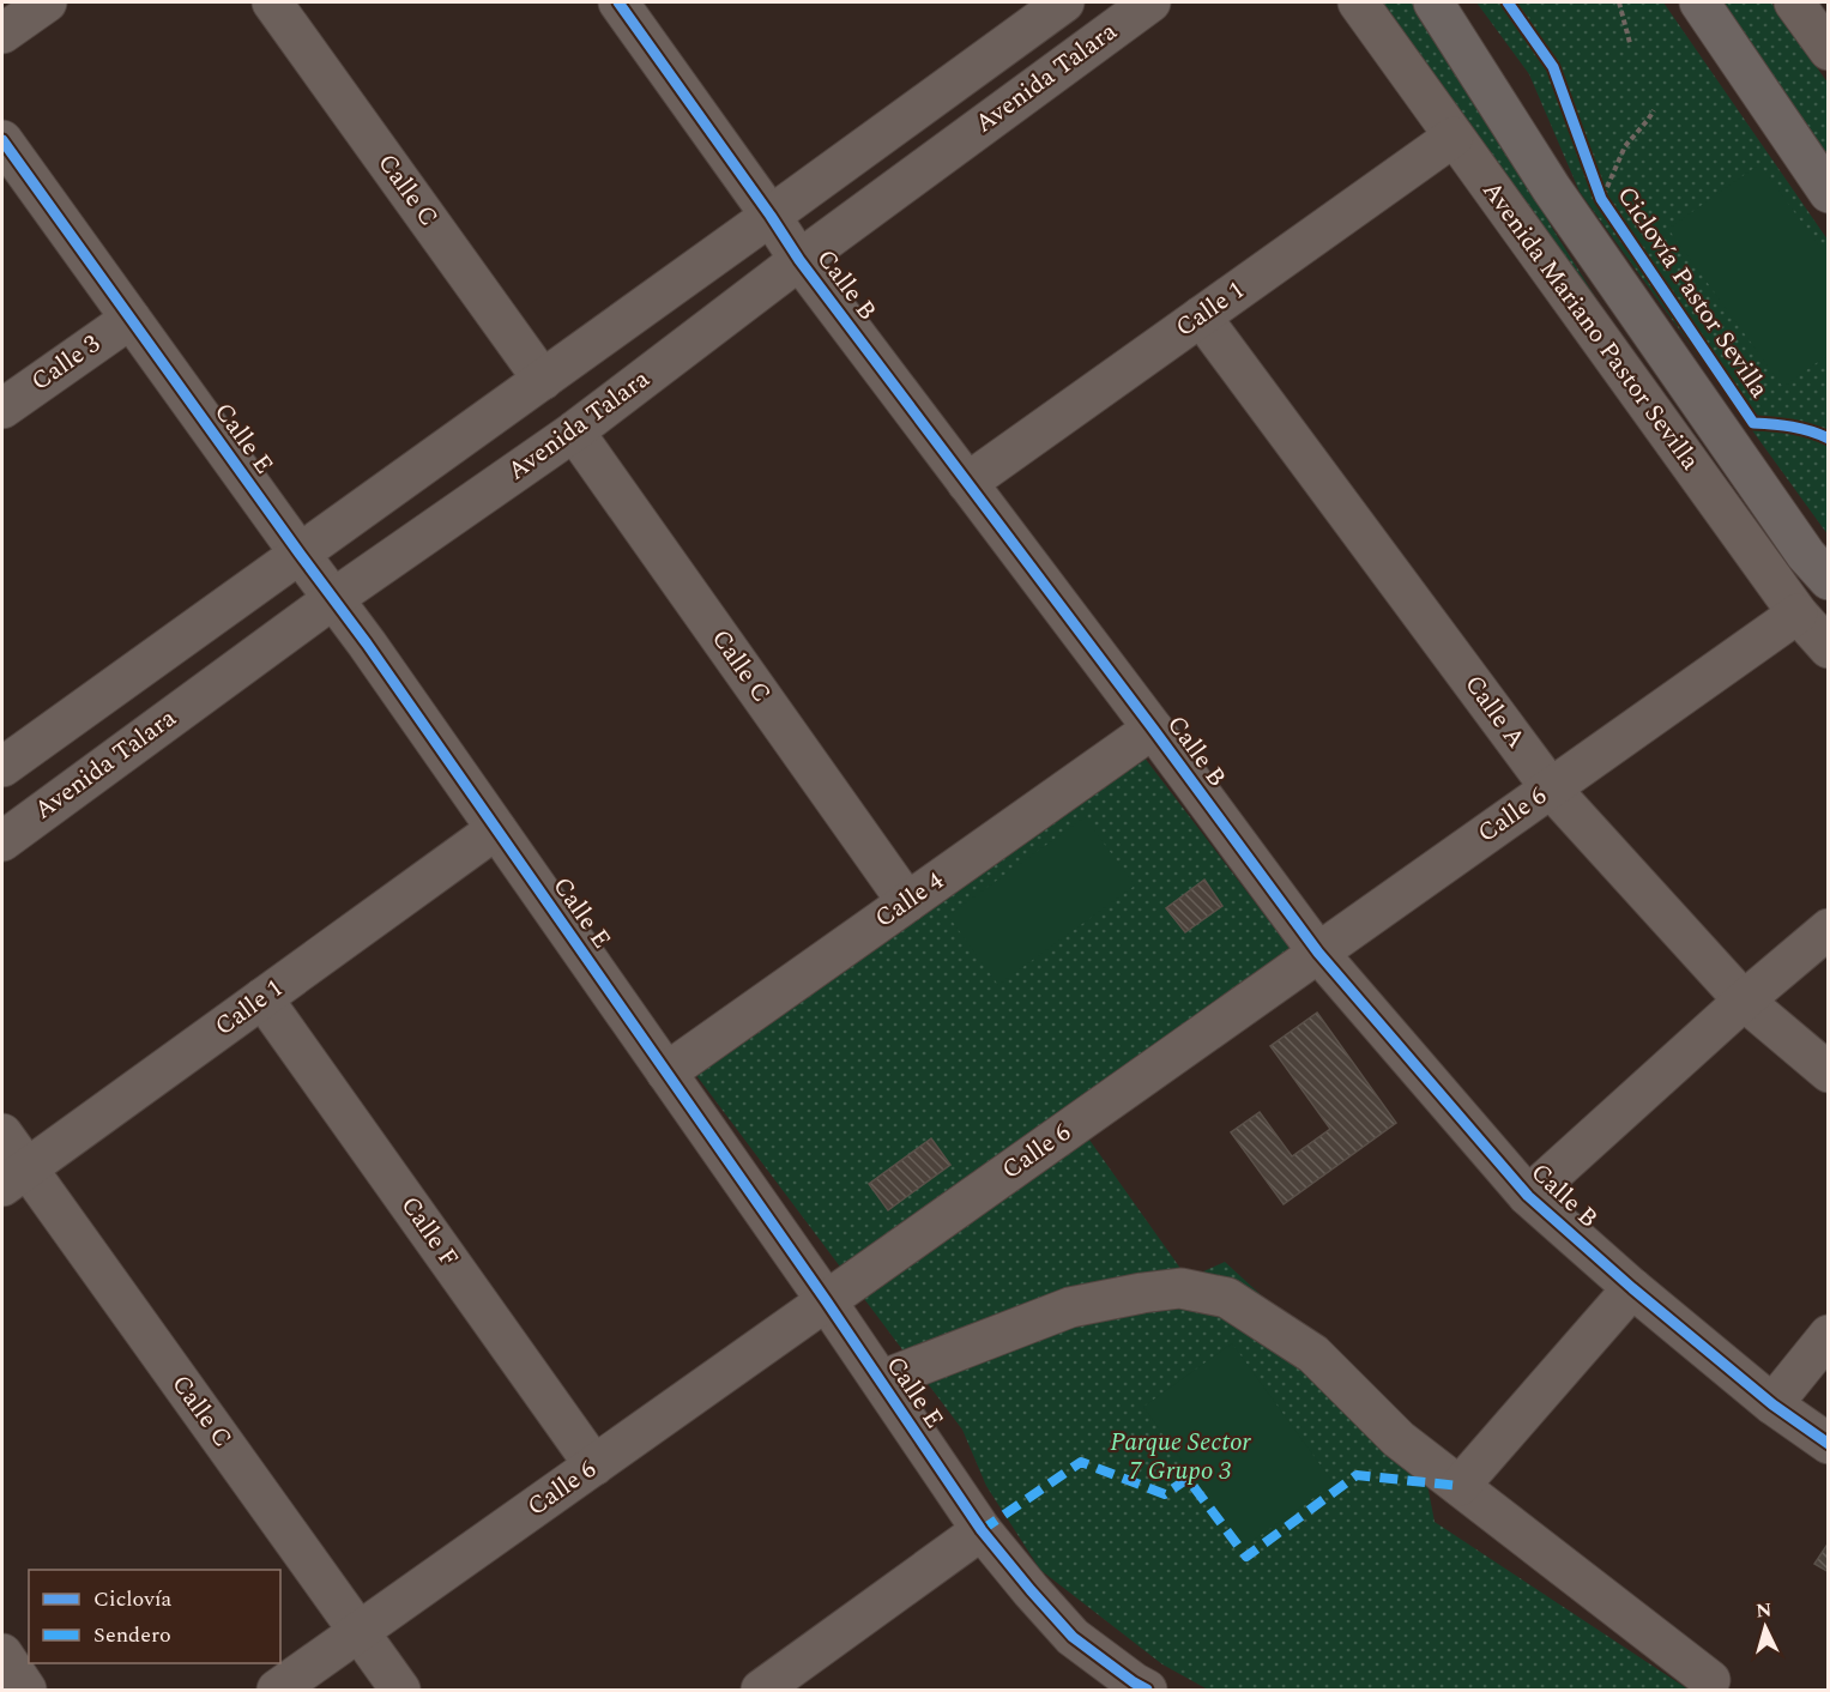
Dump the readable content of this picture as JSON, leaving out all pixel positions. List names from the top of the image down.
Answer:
{
  "streets": {
    "main road": ["Avenida Mariano Pastor Sevilla"],
    "street": [
      "Avenida Talara",
      "Calle C",
      "Calle B",
      "Calle 1",
      "Calle 3",
      "Calle E",
      "Calle A",
      "Calle 6",
      "Calle 4",
      "Calle F"
    ],
    "cycle path": ["Ciclovía Pastor Sevilla"]
  },
  "crossings": [
    ["Avenida Talara", "Calle C"],
    ["Avenida Talara", "Calle B"],
    ["Avenida Talara", "Calle E"],
    ["Calle C", "Calle 1"],
    ["Calle C", "Calle 6"],
    ["Calle C", "Calle 4"],
    ["Calle B", "Calle 1"],
    ["Calle B", "Calle 6"],
    ["Calle B", "Calle 4"],
    ["Calle 1", "Avenida Mariano Pastor Sevilla"],
    ["Calle 1", "Calle E"],
    ["Calle 1", "Calle A"],
    ["Calle 1", "Calle F"],
    ["Avenida Mariano Pastor Sevilla", "Calle 6"],
    ["Calle 3", "Calle E"],
    ["Calle E", "Calle 6"],
    ["Calle E", "Calle 4"],
    ["Calle A", "Calle 6"],
    ["Calle 6", "Calle F"]
  ],
  "parks": ["Parque Sector 7 Grupo 3"],
  "legend": ["Ciclovía", "Sendero"],
  "north": "top"
}
